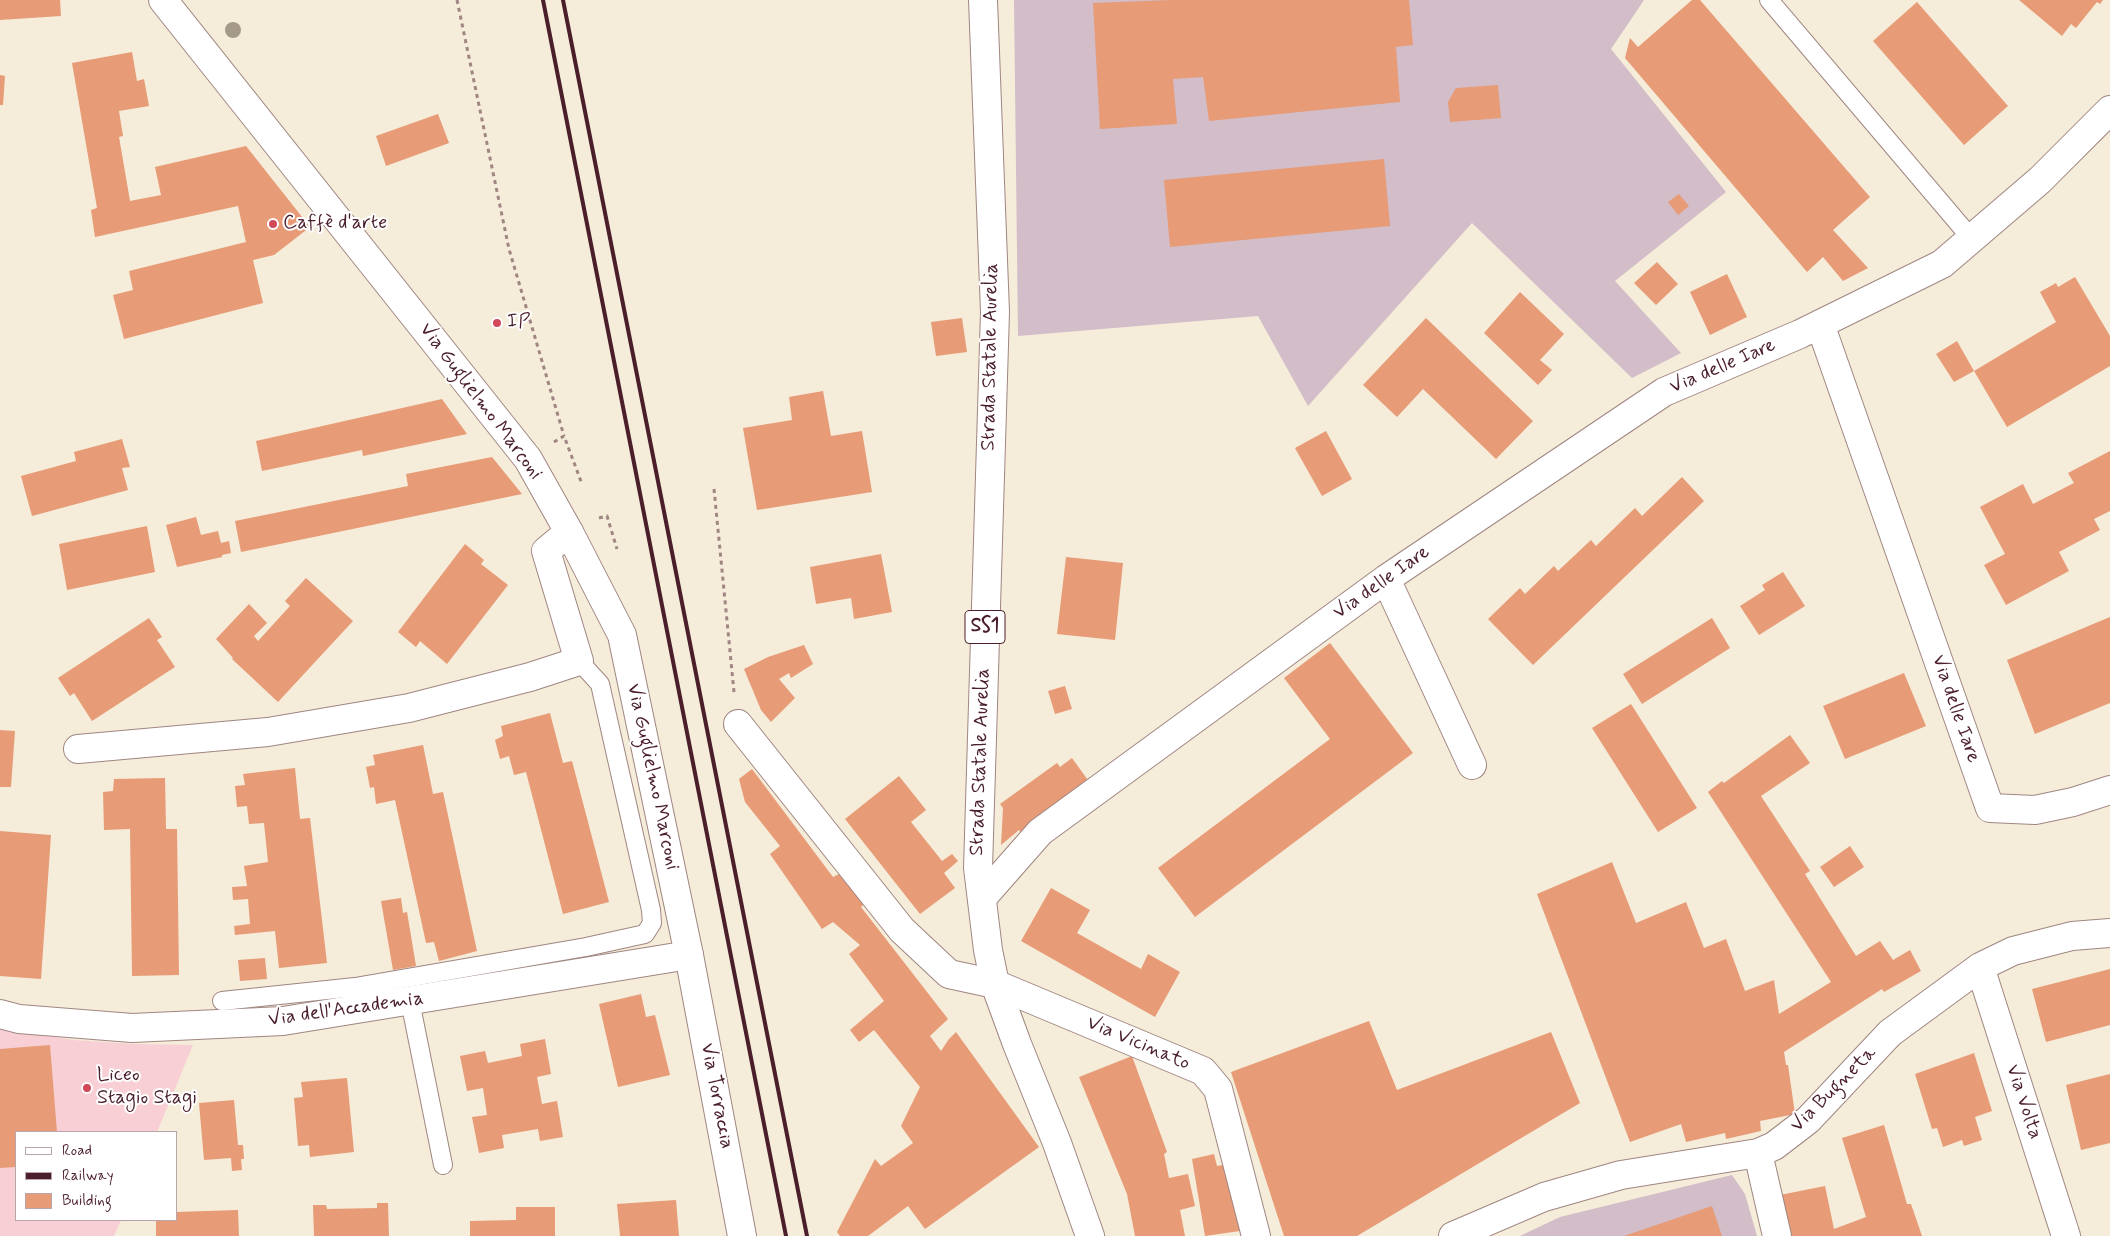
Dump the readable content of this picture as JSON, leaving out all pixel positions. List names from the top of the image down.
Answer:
{
  "streets": {
    "street": [
      "Strada Statale Aurelia",
      "Via delle Iare",
      "Via Guglielmo Marconi",
      "SS1",
      "Via dell'Accademia",
      "Via Vicinato",
      "Via Bugneta",
      "Via Torraccia",
      "Via Volta"
    ]
  },
  "crossings": [
    ["Strada Statale Aurelia", "Via delle Iare"],
    ["Strada Statale Aurelia", "Via Vicinato"],
    ["Via Guglielmo Marconi", "Via dell'Accademia"],
    ["Via Guglielmo Marconi", "Via Torraccia"],
    ["Via dell'Accademia", "Via Torraccia"],
    ["Via Bugneta", "Via Volta"]
  ],
  "places": ["Caffè d'arte", "IP", "Liceo Stagio Stagi"],
  "legend": ["Road", "Railway", "Building"]
}
